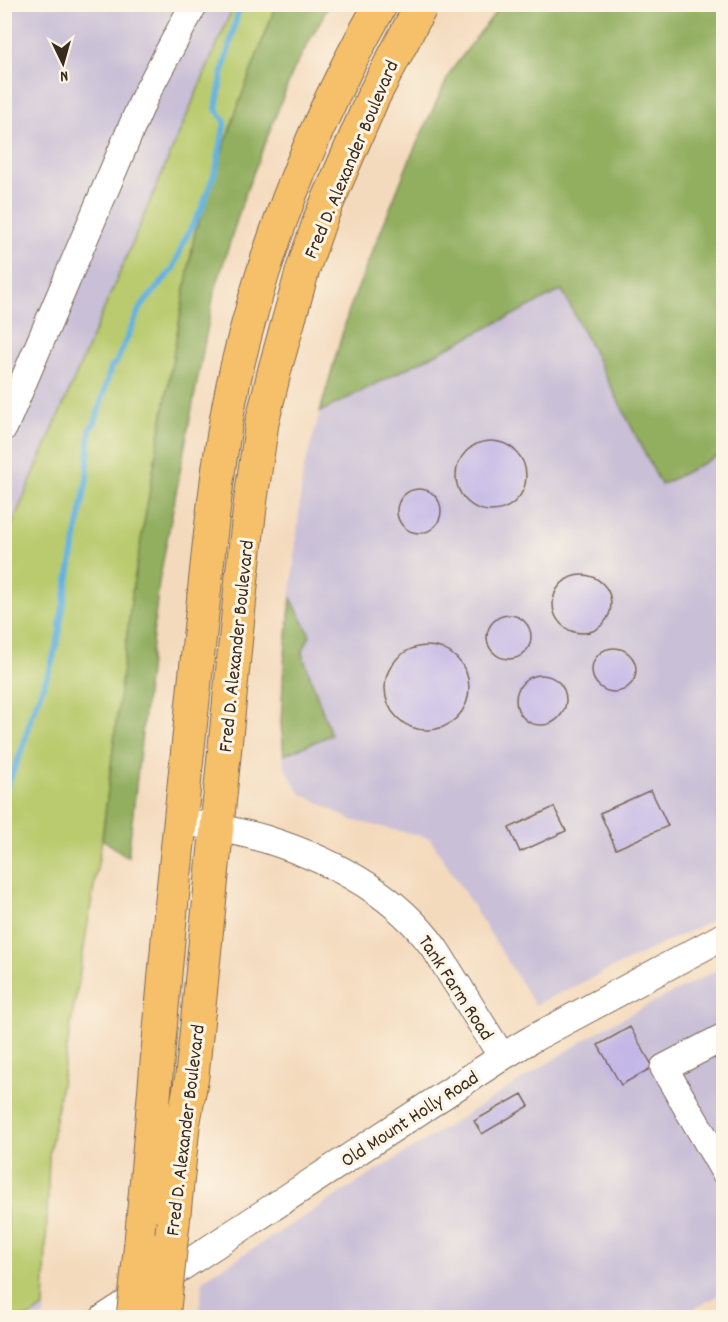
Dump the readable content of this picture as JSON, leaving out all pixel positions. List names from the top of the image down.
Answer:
{
  "streets": {
    "main road": ["Fred D. Alexander Boulevard"],
    "street": ["Tank Farm Road", "Old Mount Holly Road"]
  },
  "crossings": [
    ["Fred D. Alexander Boulevard", "Tank Farm Road"],
    ["Tank Farm Road", "Old Mount Holly Road"]
  ],
  "north": "bottom"
}
